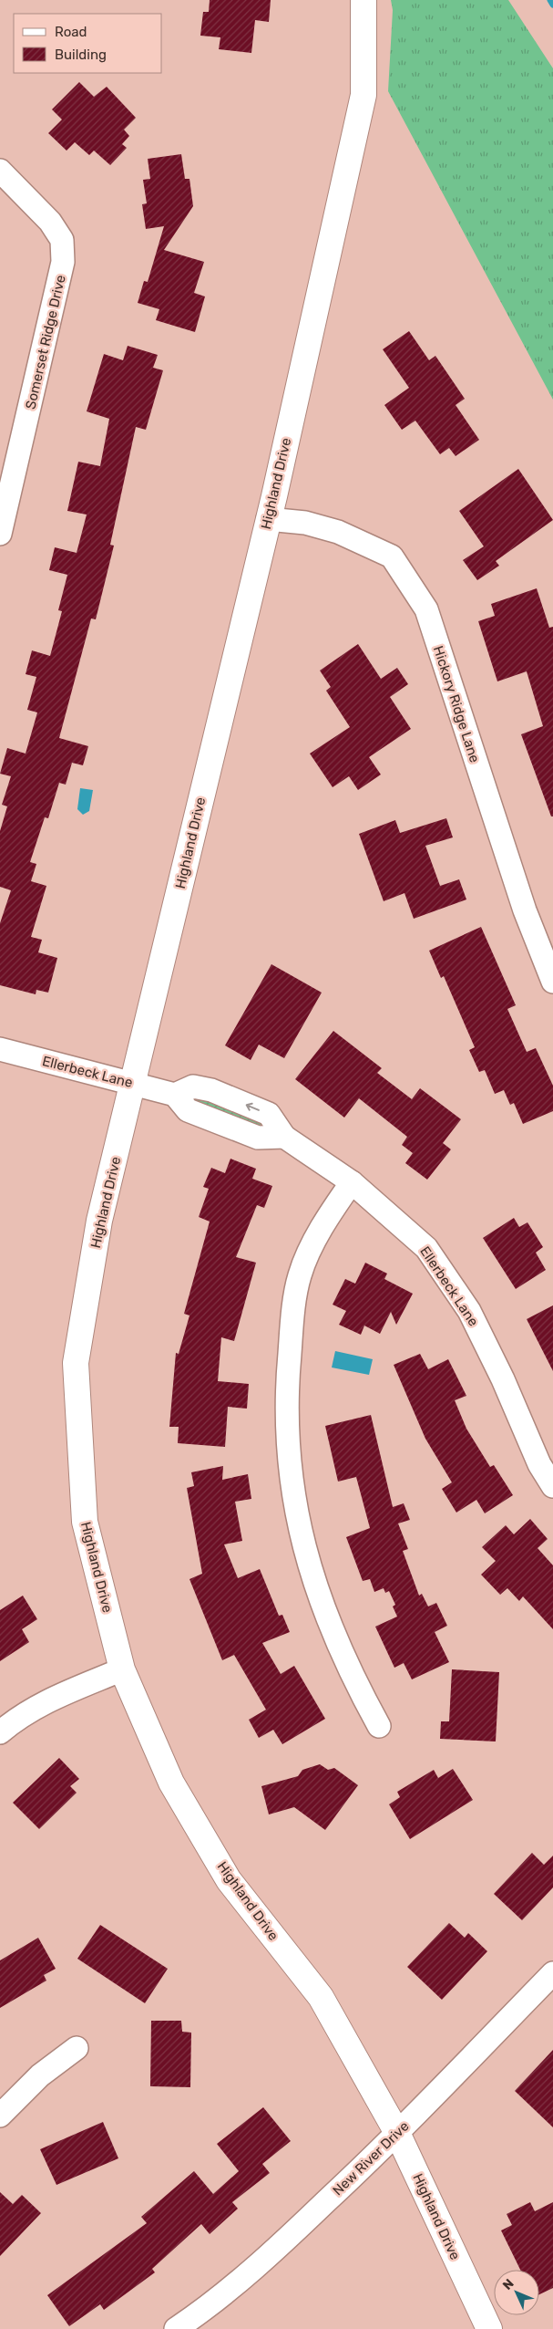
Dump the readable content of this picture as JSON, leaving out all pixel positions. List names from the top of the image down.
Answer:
{
  "streets": {
    "street": [
      "Somerset Ridge Drive",
      "Highland Drive",
      "Hickory Ridge Lane",
      "Ellerbeck Lane",
      "New River Drive"
    ]
  },
  "crossings": [
    ["Highland Drive", "Hickory Ridge Lane"],
    ["Highland Drive", "Ellerbeck Lane"],
    ["Highland Drive", "New River Drive"]
  ],
  "legend": ["Road", "Building"],
  "north": "top left"
}
